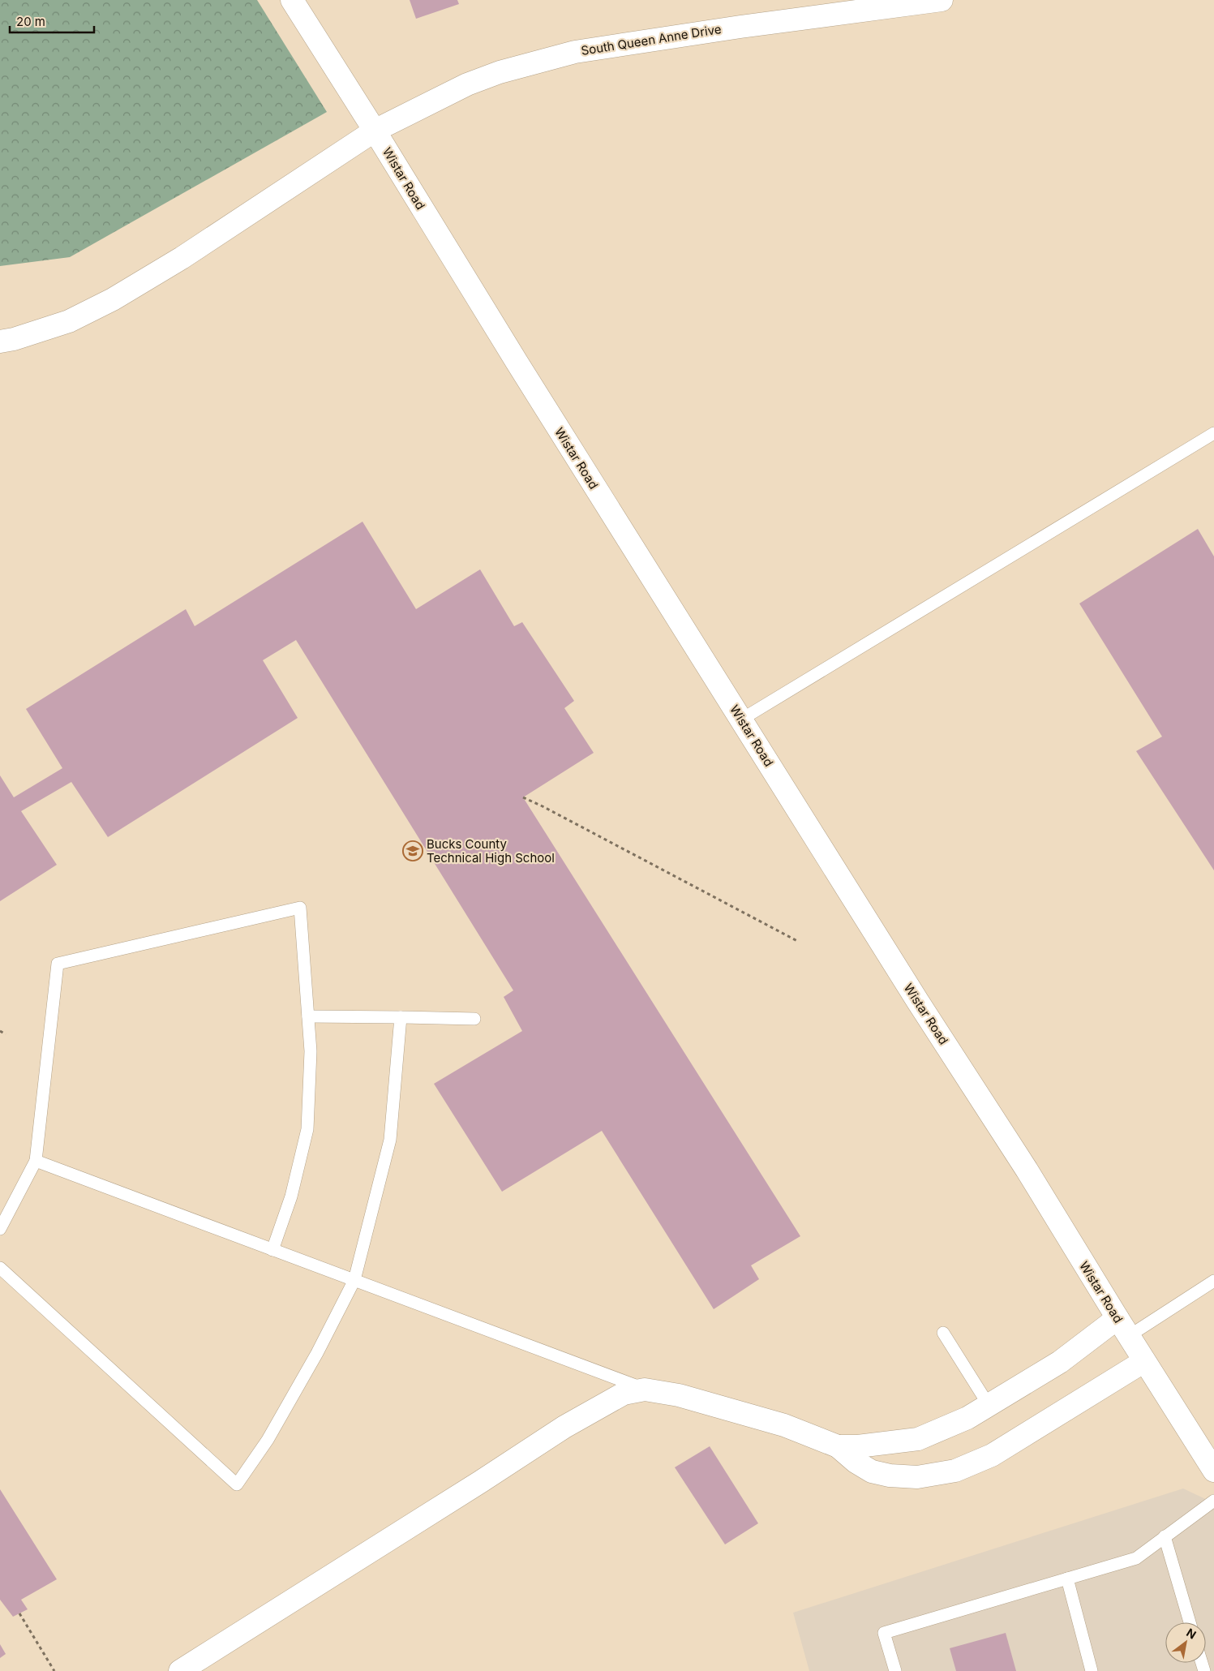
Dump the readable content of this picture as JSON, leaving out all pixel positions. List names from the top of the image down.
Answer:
{
  "streets": {
    "street": ["South Queen Anne Drive", "Wistar Road"]
  },
  "crossings": [
    ["South Queen Anne Drive", "Wistar Road"]
  ],
  "places": {
    "school or university": ["Bucks County Technical High School"]
  },
  "scale_bar": "20 m",
  "north": "top right"
}
